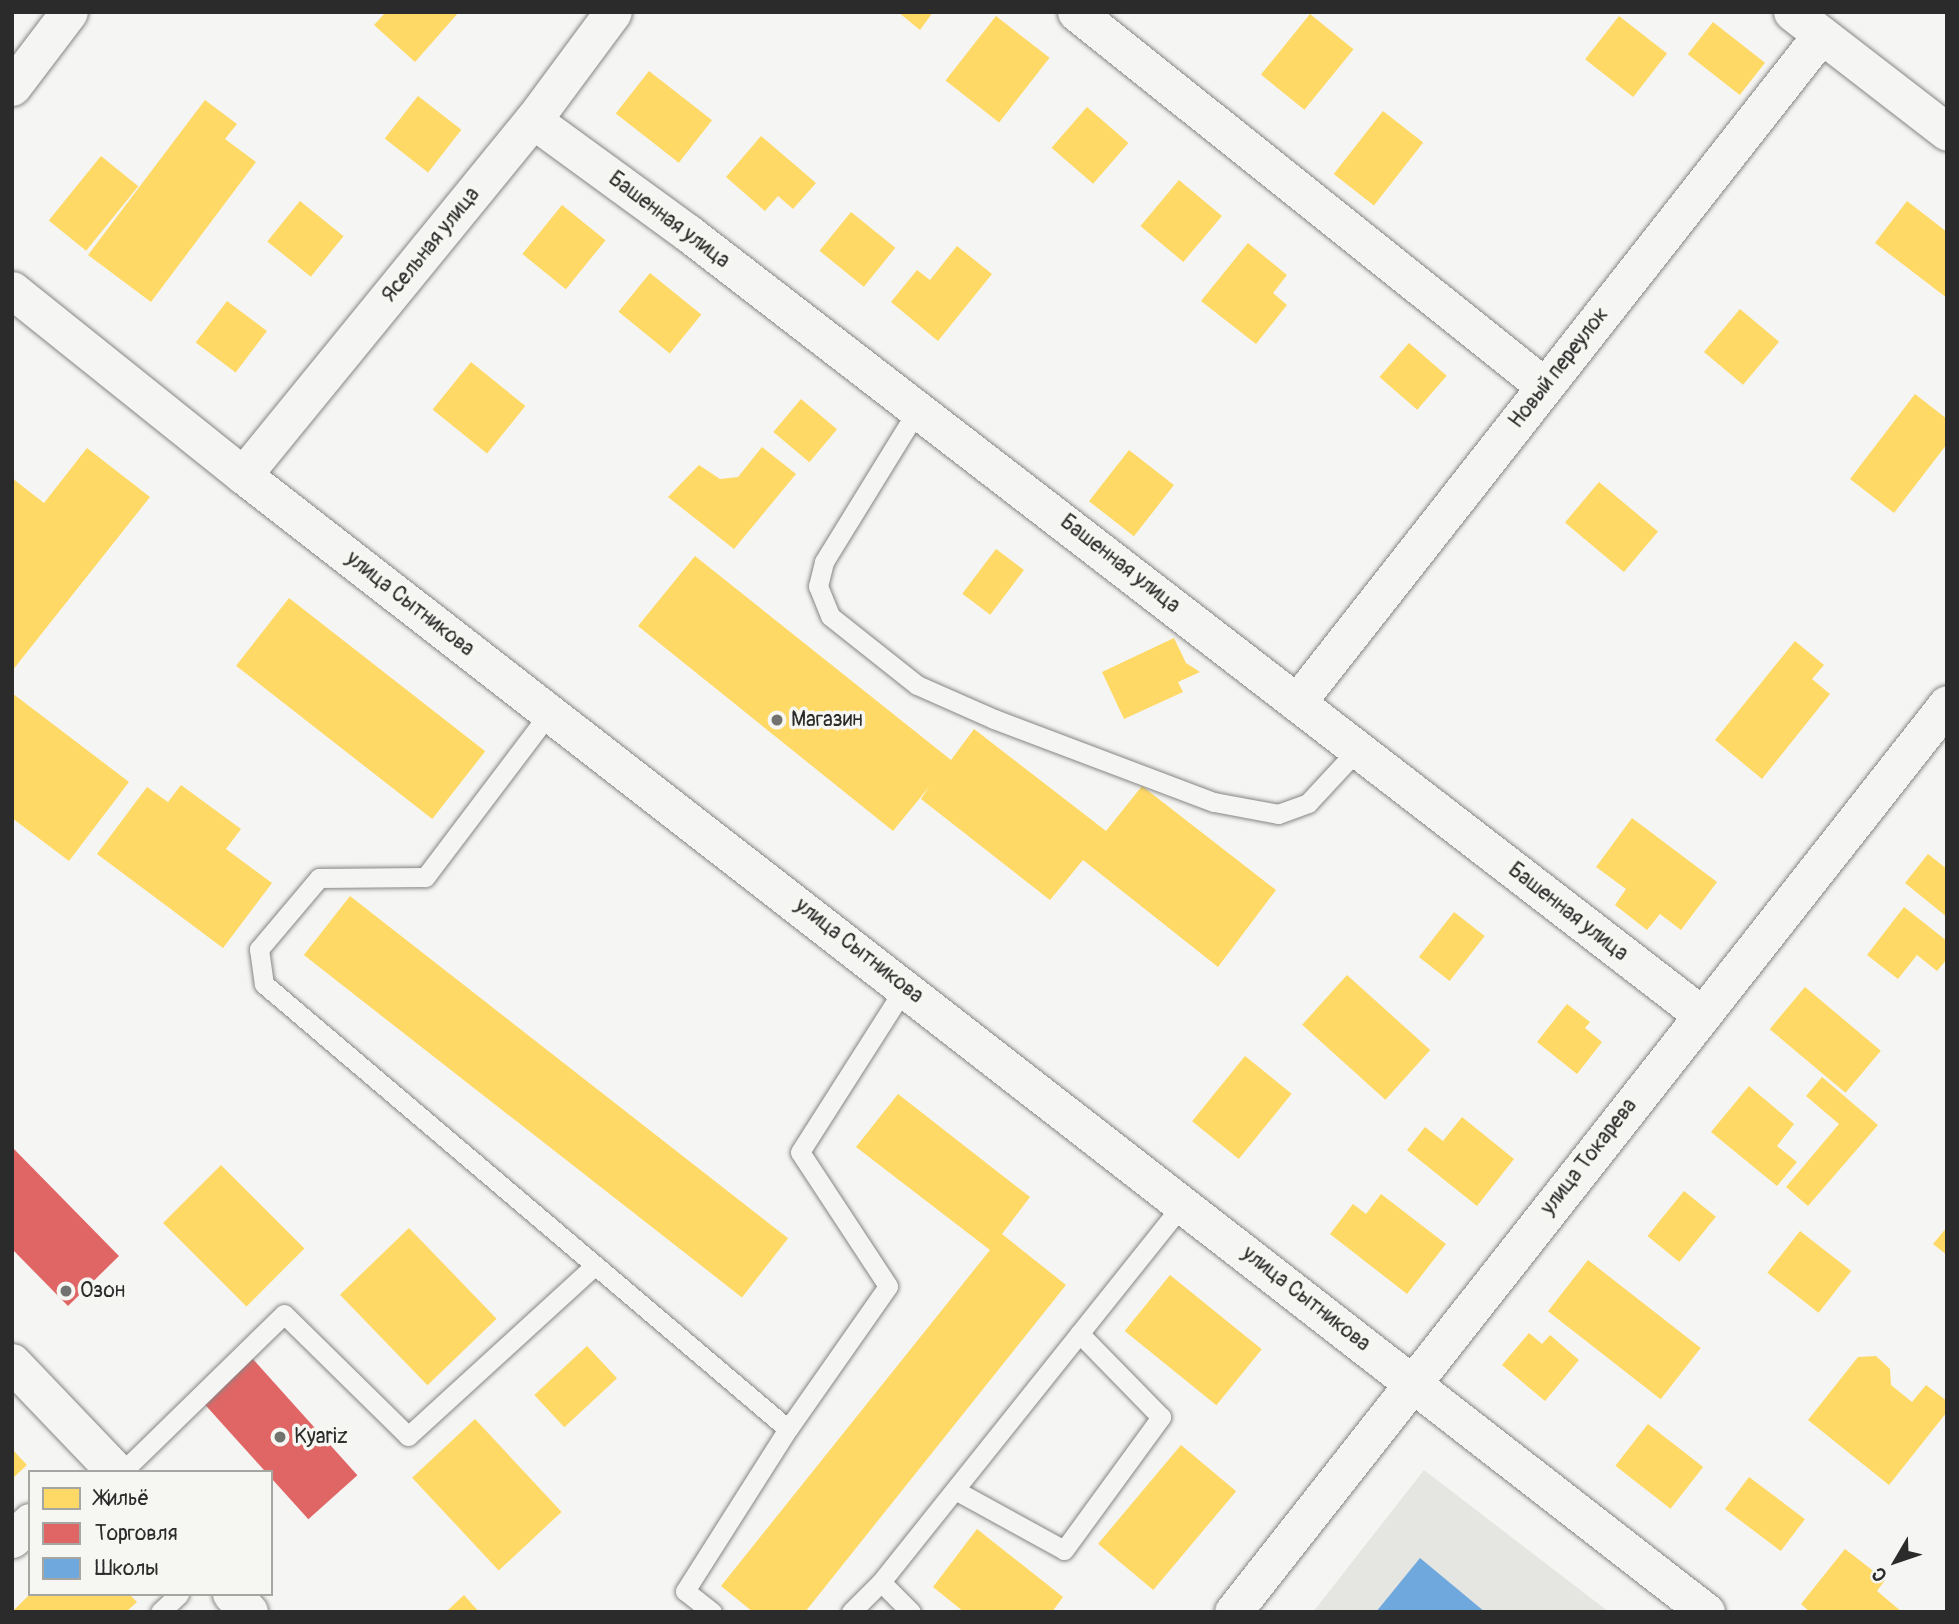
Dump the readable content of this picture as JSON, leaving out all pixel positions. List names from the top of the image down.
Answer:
{
  "streets": {
    "street": [
      "Башенная улица",
      "Ясельная улица",
      "Новый переулок",
      "улица Сытникова",
      "улица Токарева"
    ]
  },
  "crossings": [
    ["Башенная улица", "Ясельная улица"],
    ["Башенная улица", "Новый переулок"],
    ["Башенная улица", "улица Токарева"],
    ["Ясельная улица", "улица Сытникова"],
    ["улица Сытникова", "улица Токарева"]
  ],
  "places": ["Магазин", "Озон", "Kyariz"],
  "legend": ["Жильё", "Торговля", "Школы"],
  "north": "bottom left"
}
